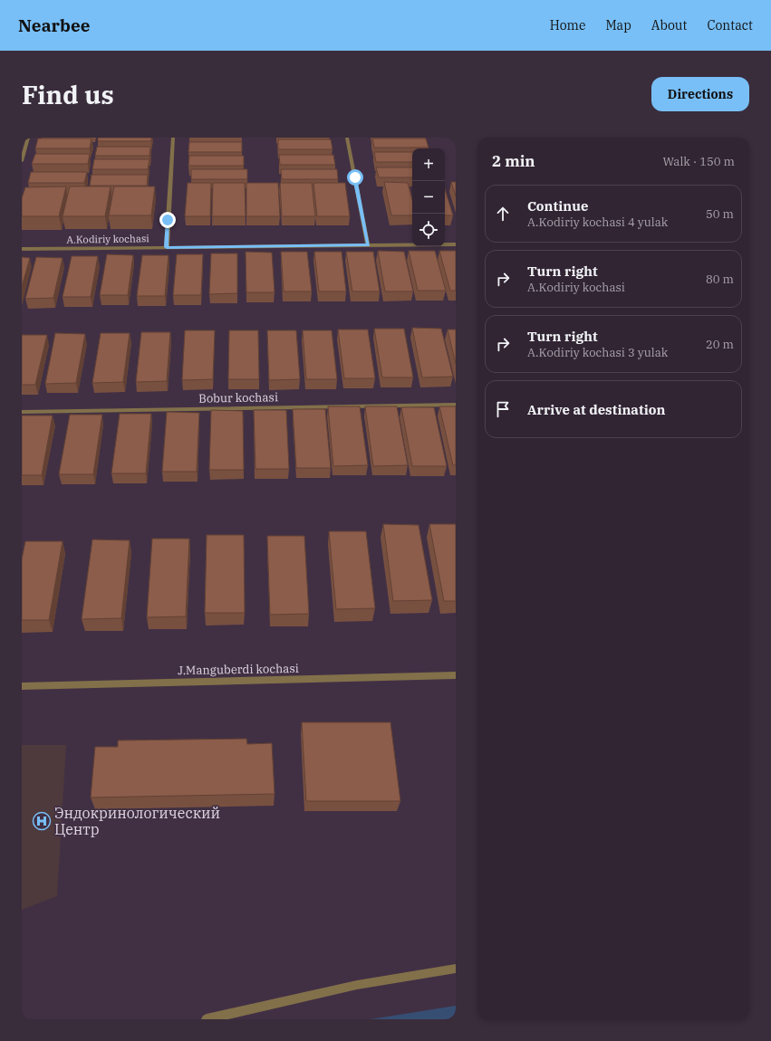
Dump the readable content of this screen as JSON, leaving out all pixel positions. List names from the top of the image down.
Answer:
{
  "streets": {
    "street": ["A.Kodiriy kochasi", "Bobur kochasi", "J.Manguberdi kochasi"]
  },
  "places": {
    "hospital": ["Эндокринологический Центр"]
  },
  "page": {
    "header": "Nearbee",
    "nav": [
      "Home",
      "Map",
      "About",
      "Contact"
    ],
    "buttons": "Directions",
    "title": "Find us",
    "heading": ["2 min", "Walk · 150 m"],
    "map_buttons": ["+", "−"],
    "list": [
      ["Continue", "A.Kodiriy kochasi 4 yulak", "50 m"],
      ["Turn right", "A.Kodiriy kochasi", "80 m"],
      ["Turn right", "A.Kodiriy kochasi 3 yulak", "20 m"],
      "Arrive at destination"
    ]
  }
}
